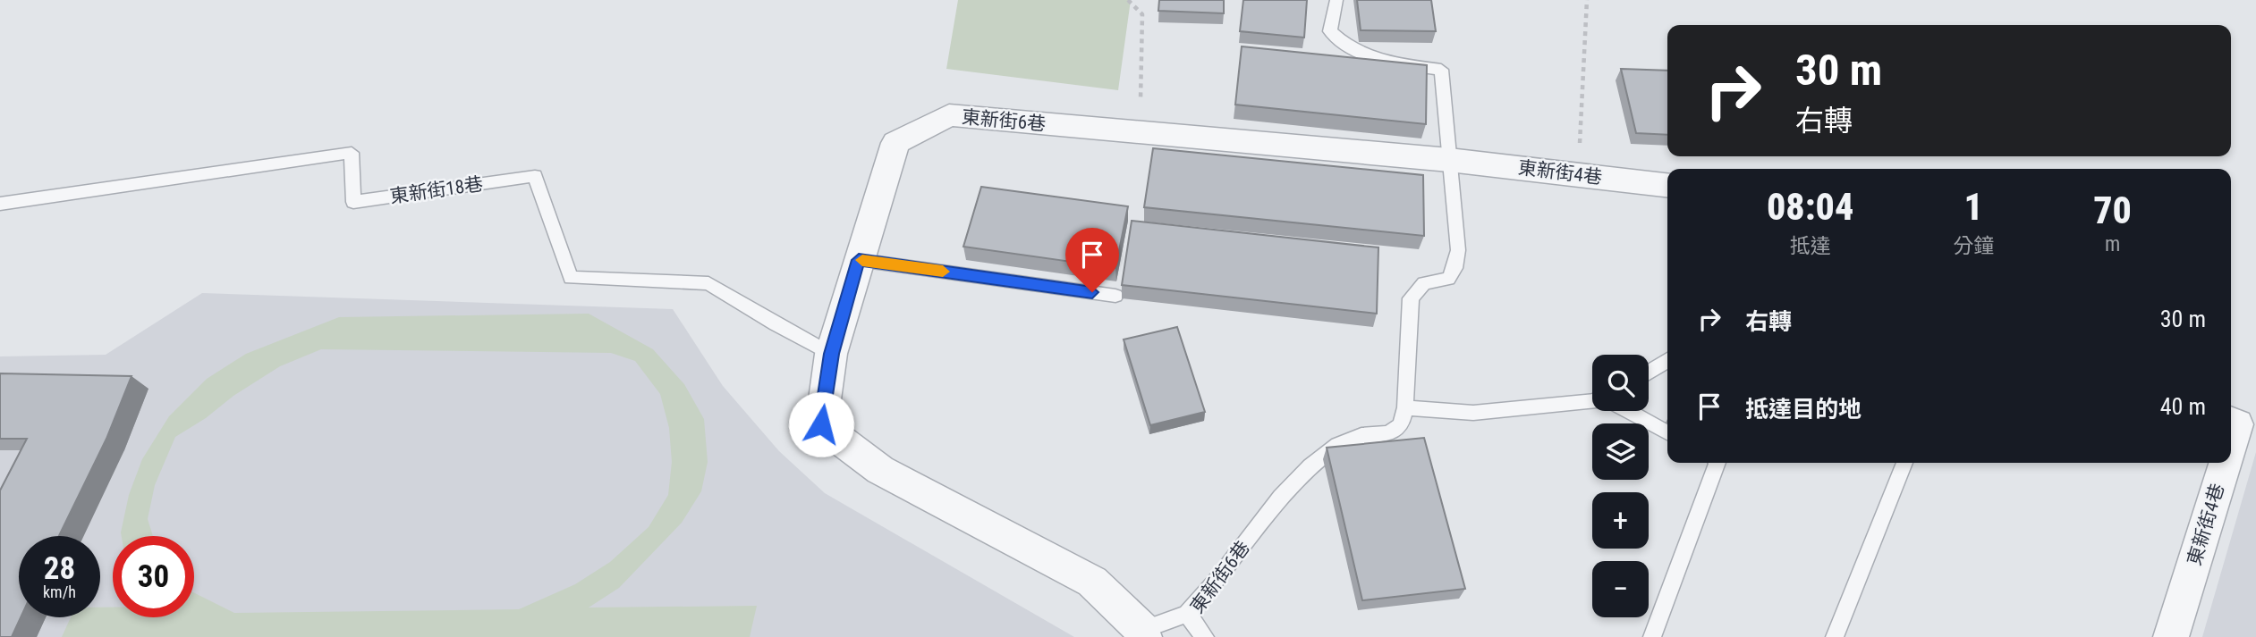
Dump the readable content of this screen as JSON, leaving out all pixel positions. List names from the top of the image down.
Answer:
{
  "streets": {
    "street": ["東新街6巷", "東新街4巷"],
    "lane": ["東新街18巷"]
  },
  "crossings": [
    ["東新街6巷", "東新街4巷"],
    ["東新街6巷", "東新街18巷"]
  ],
  "page": {
    "turn": ["30 m", "右轉"],
    "eta": [
      "08:04",
      "抵達",
      "1",
      "分鐘",
      "70",
      "m"
    ],
    "list": [
      {
        "name": "右轉",
        "value": "30 m"
      },
      {
        "name": "抵達目的地",
        "value": "40 m"
      }
    ],
    "map_buttons": ["+", "−"],
    "speed": "28 km/h",
    "limit": "30"
  }
}
